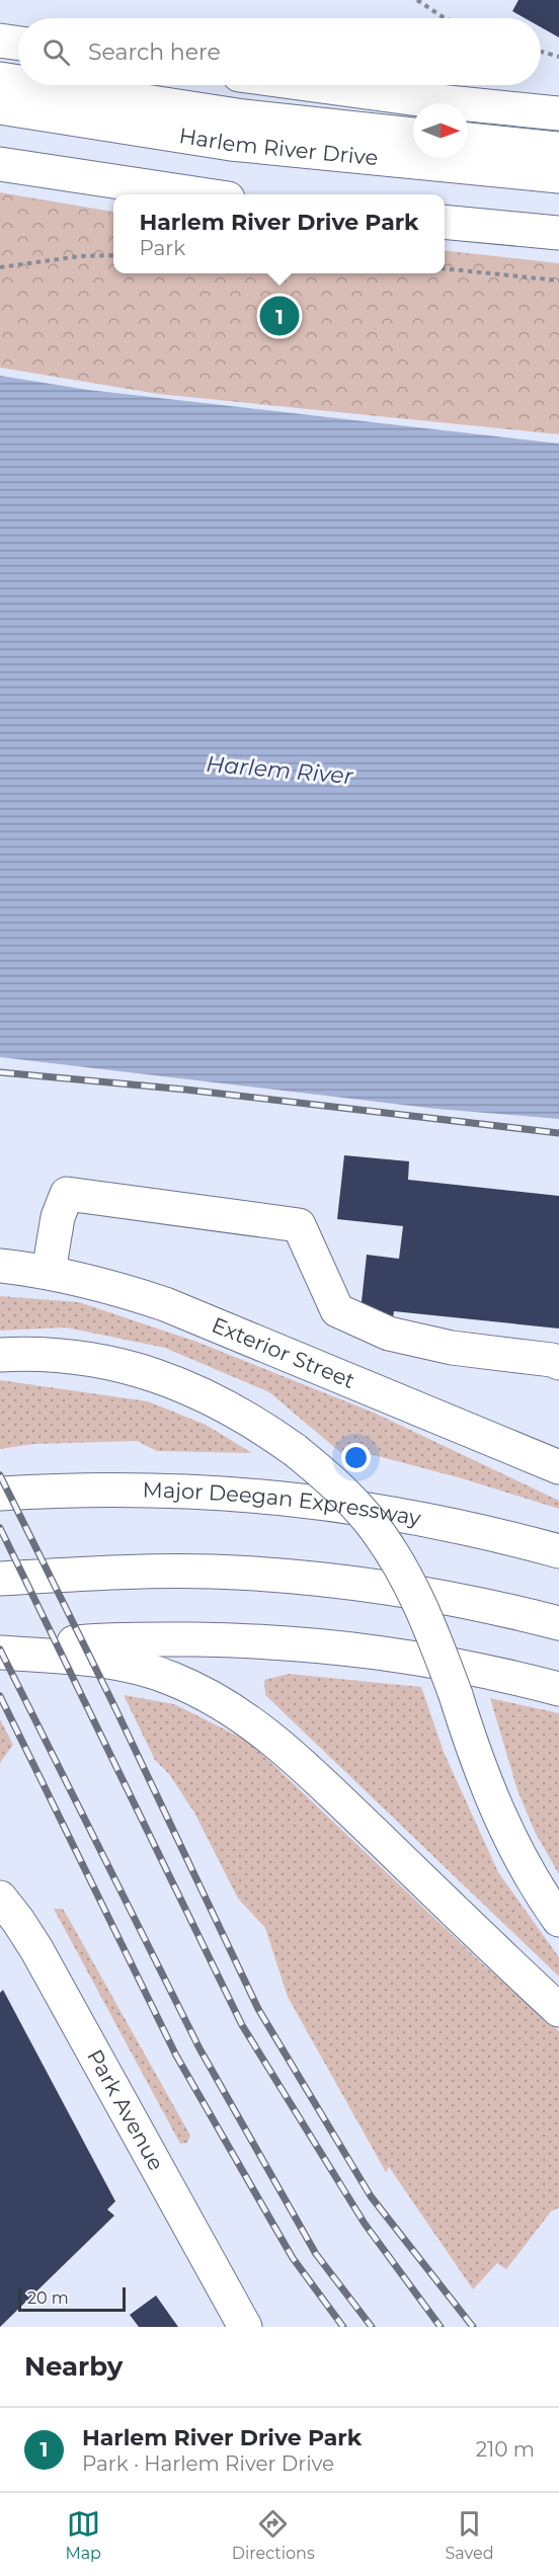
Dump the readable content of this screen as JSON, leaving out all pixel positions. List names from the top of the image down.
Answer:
{
  "streets": {
    "main road": [
      "Harlem River Drive",
      "Exterior Street",
      "Major Deegan Expressway",
      "Park Avenue"
    ]
  },
  "water": ["Harlem River"],
  "scale_bar": "20 m",
  "north": "right",
  "page": {
    "search": "Search here",
    "popup": ["Harlem River Drive Park", "Park"],
    "pins": "1",
    "scale": "20 m",
    "heading": "Nearby",
    "list": [
      {
        "mark": "1",
        "name": "Harlem River Drive Park",
        "note": "Park · Harlem River Drive",
        "value": "210 m"
      }
    ],
    "nav": ["Map", "Directions", "Saved"]
  }
}
